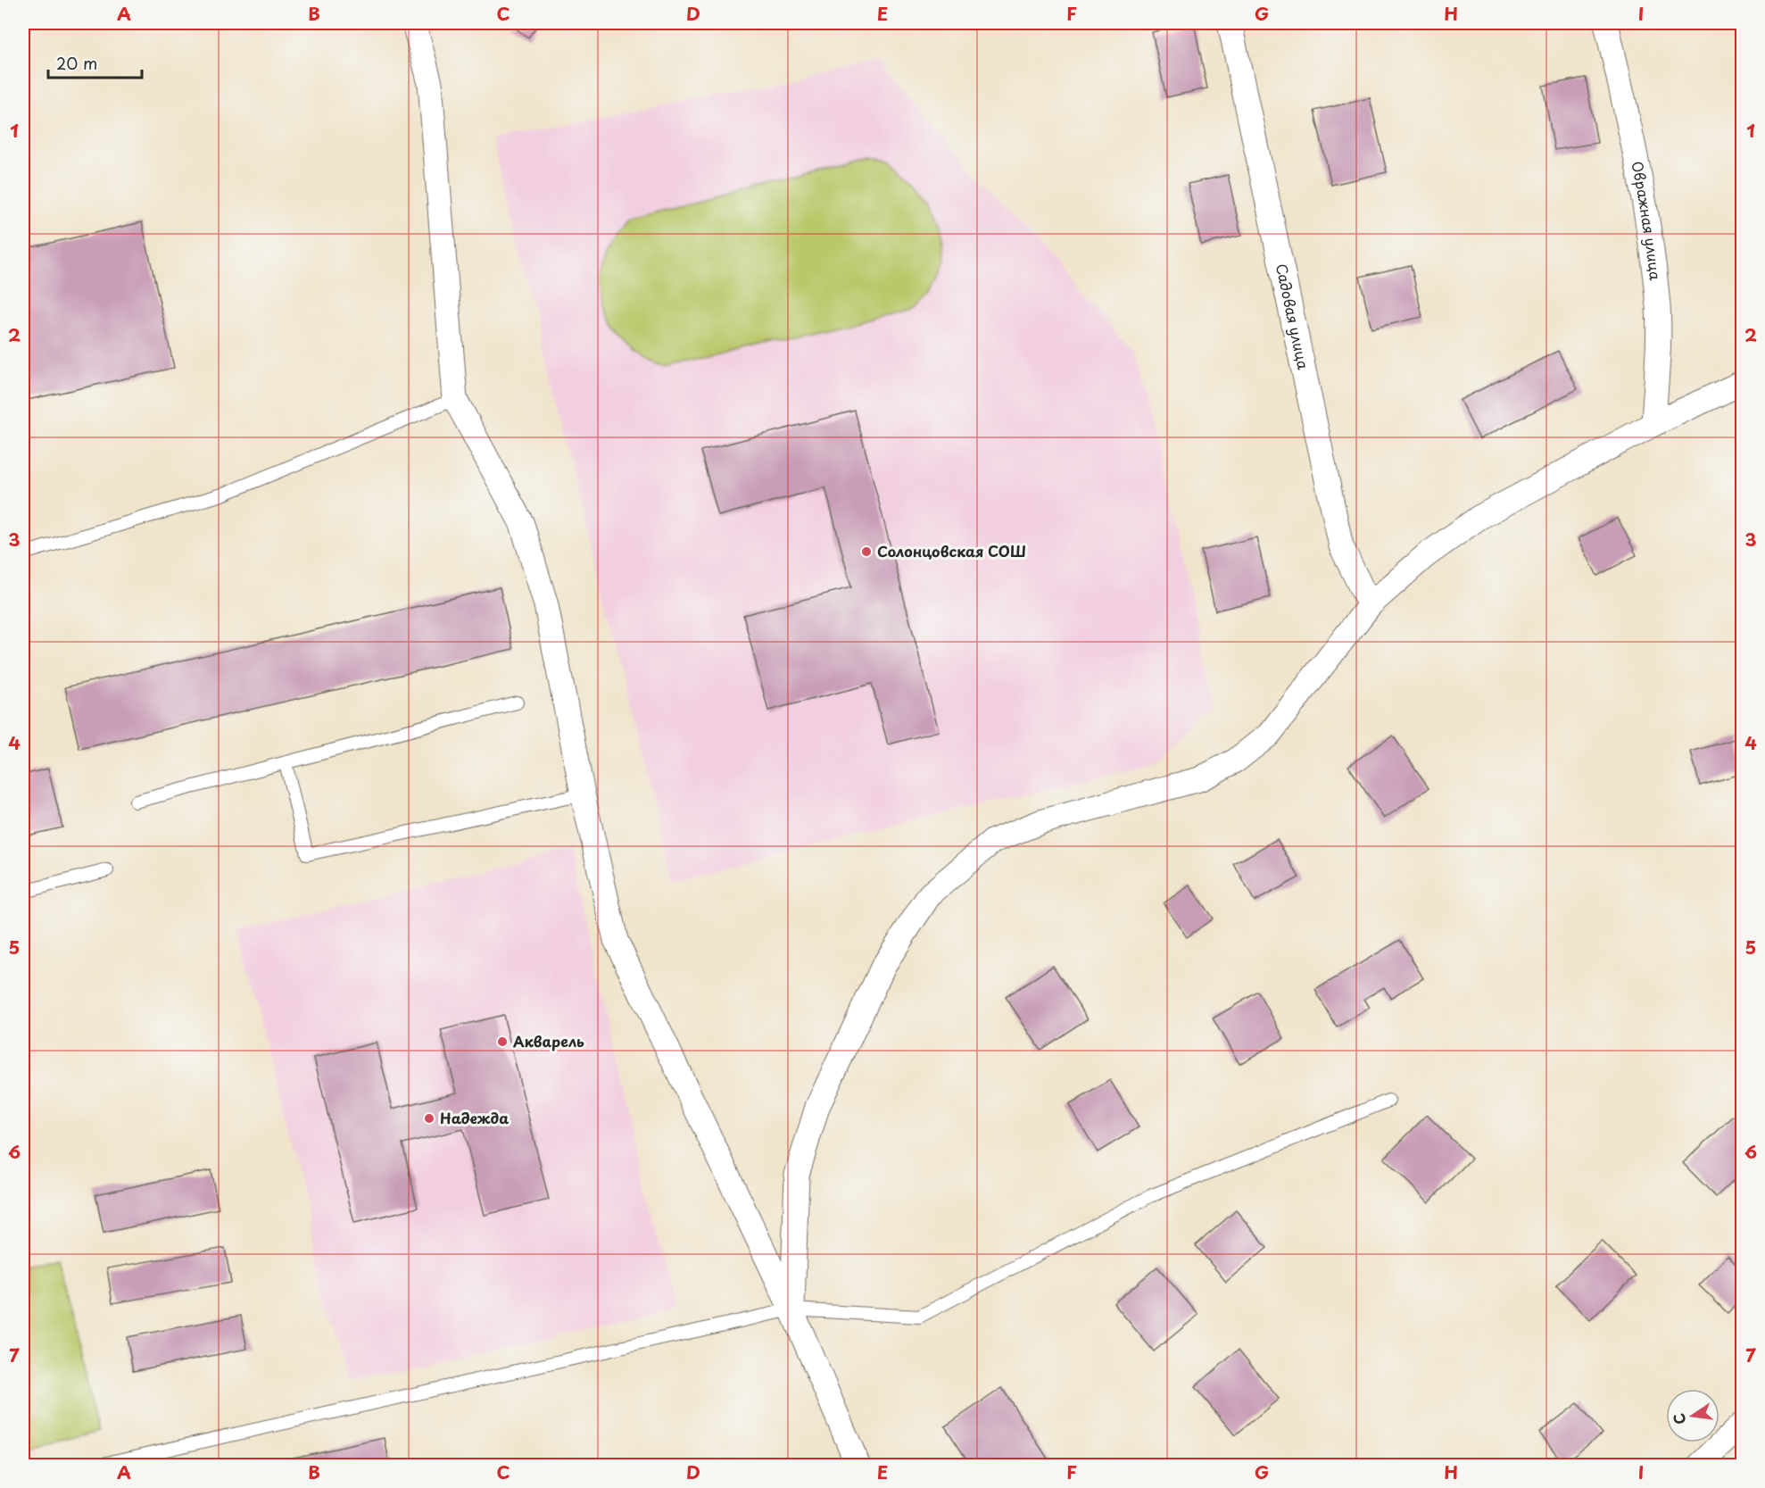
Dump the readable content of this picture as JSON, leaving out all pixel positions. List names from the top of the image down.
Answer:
{
  "streets": {
    "street": ["Овражная улица", "Садовая улица"]
  },
  "places": ["Солонцовская СОШ", "Акварель", "Надежда"],
  "scale_bar": "20 m",
  "north": "left",
  "grid": {
    "columns": [
      "A",
      "B",
      "C",
      "D",
      "E",
      "F",
      "G",
      "H",
      "I"
    ],
    "rows": [
      "1",
      "2",
      "3",
      "4",
      "5",
      "6",
      "7"
    ]
  }
}
